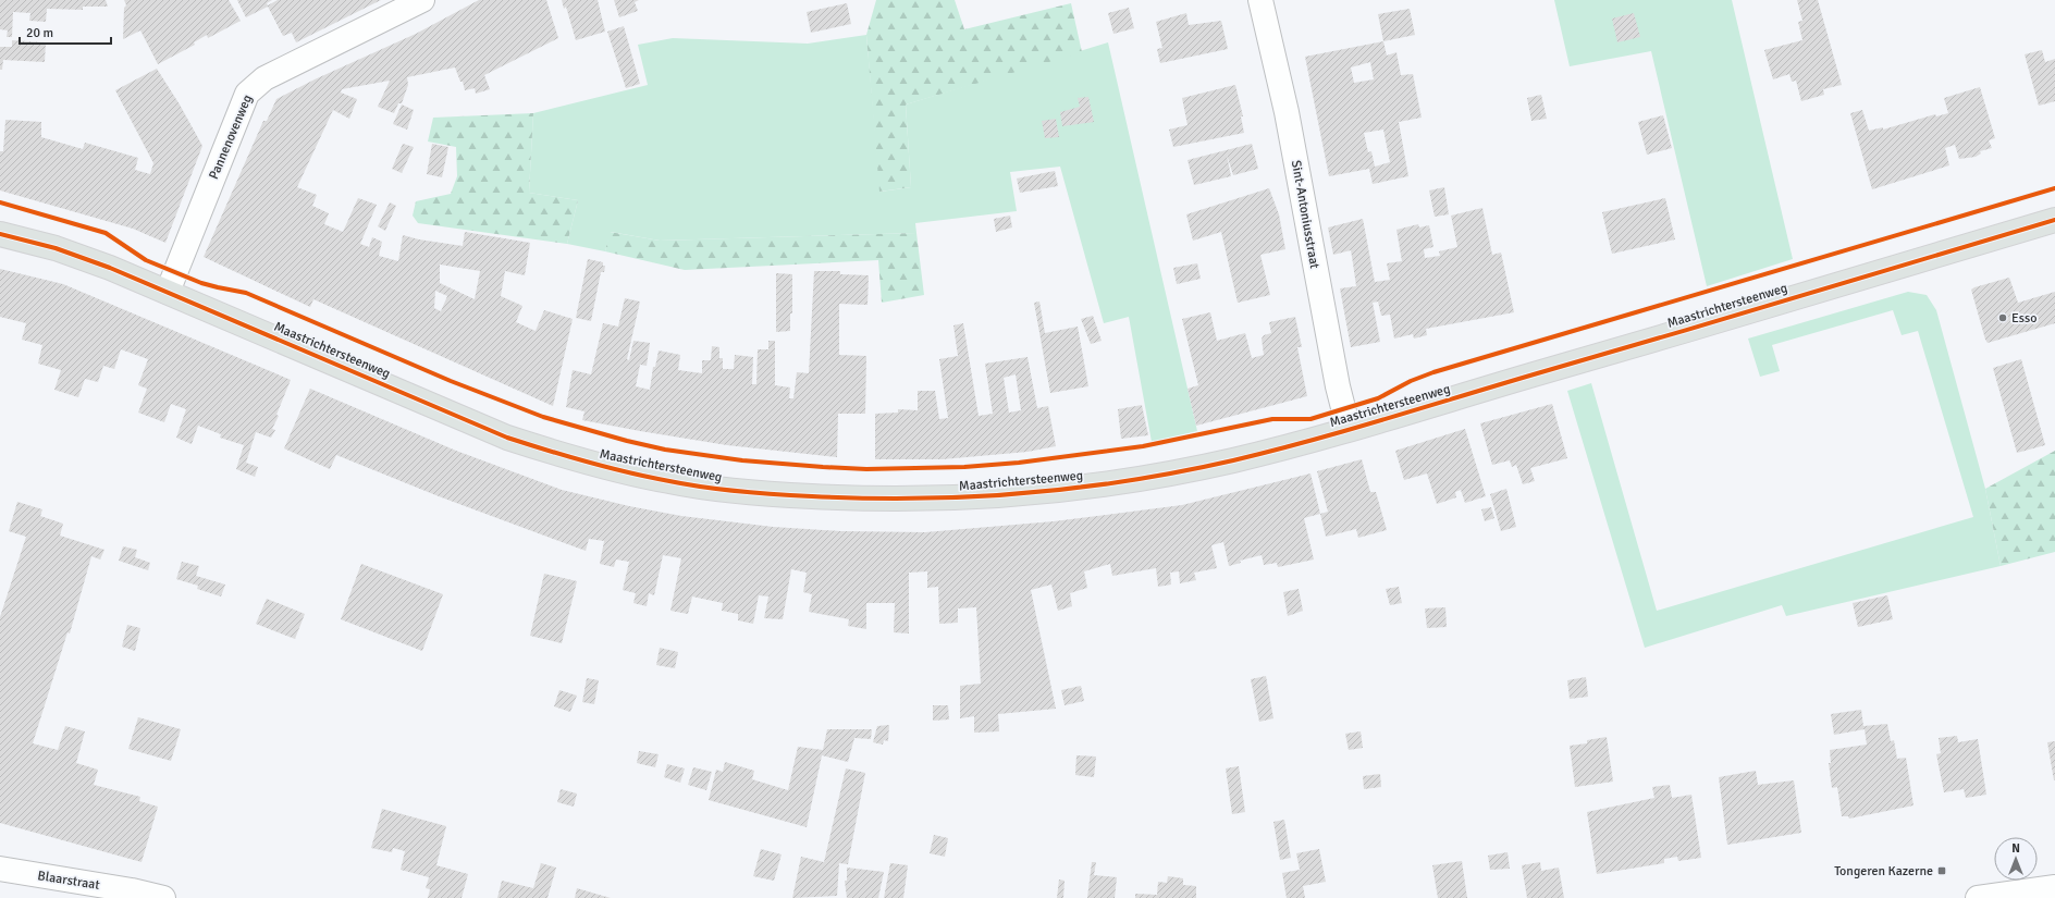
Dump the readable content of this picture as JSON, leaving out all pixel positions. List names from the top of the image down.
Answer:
{
  "streets": {
    "main road": ["Maastrichtersteenweg"],
    "street": ["Pannenovenweg", "Sint-Antoniusstraat", "Blaarstraat"]
  },
  "crossings": [
    ["Pannenovenweg", "Maastrichtersteenweg"],
    ["Sint-Antoniusstraat", "Maastrichtersteenweg"]
  ],
  "places": {
    "other": ["Esso"],
    "transit": ["Tongeren Kazerne"]
  },
  "scale_bar": "20 m",
  "north": "top"
}
